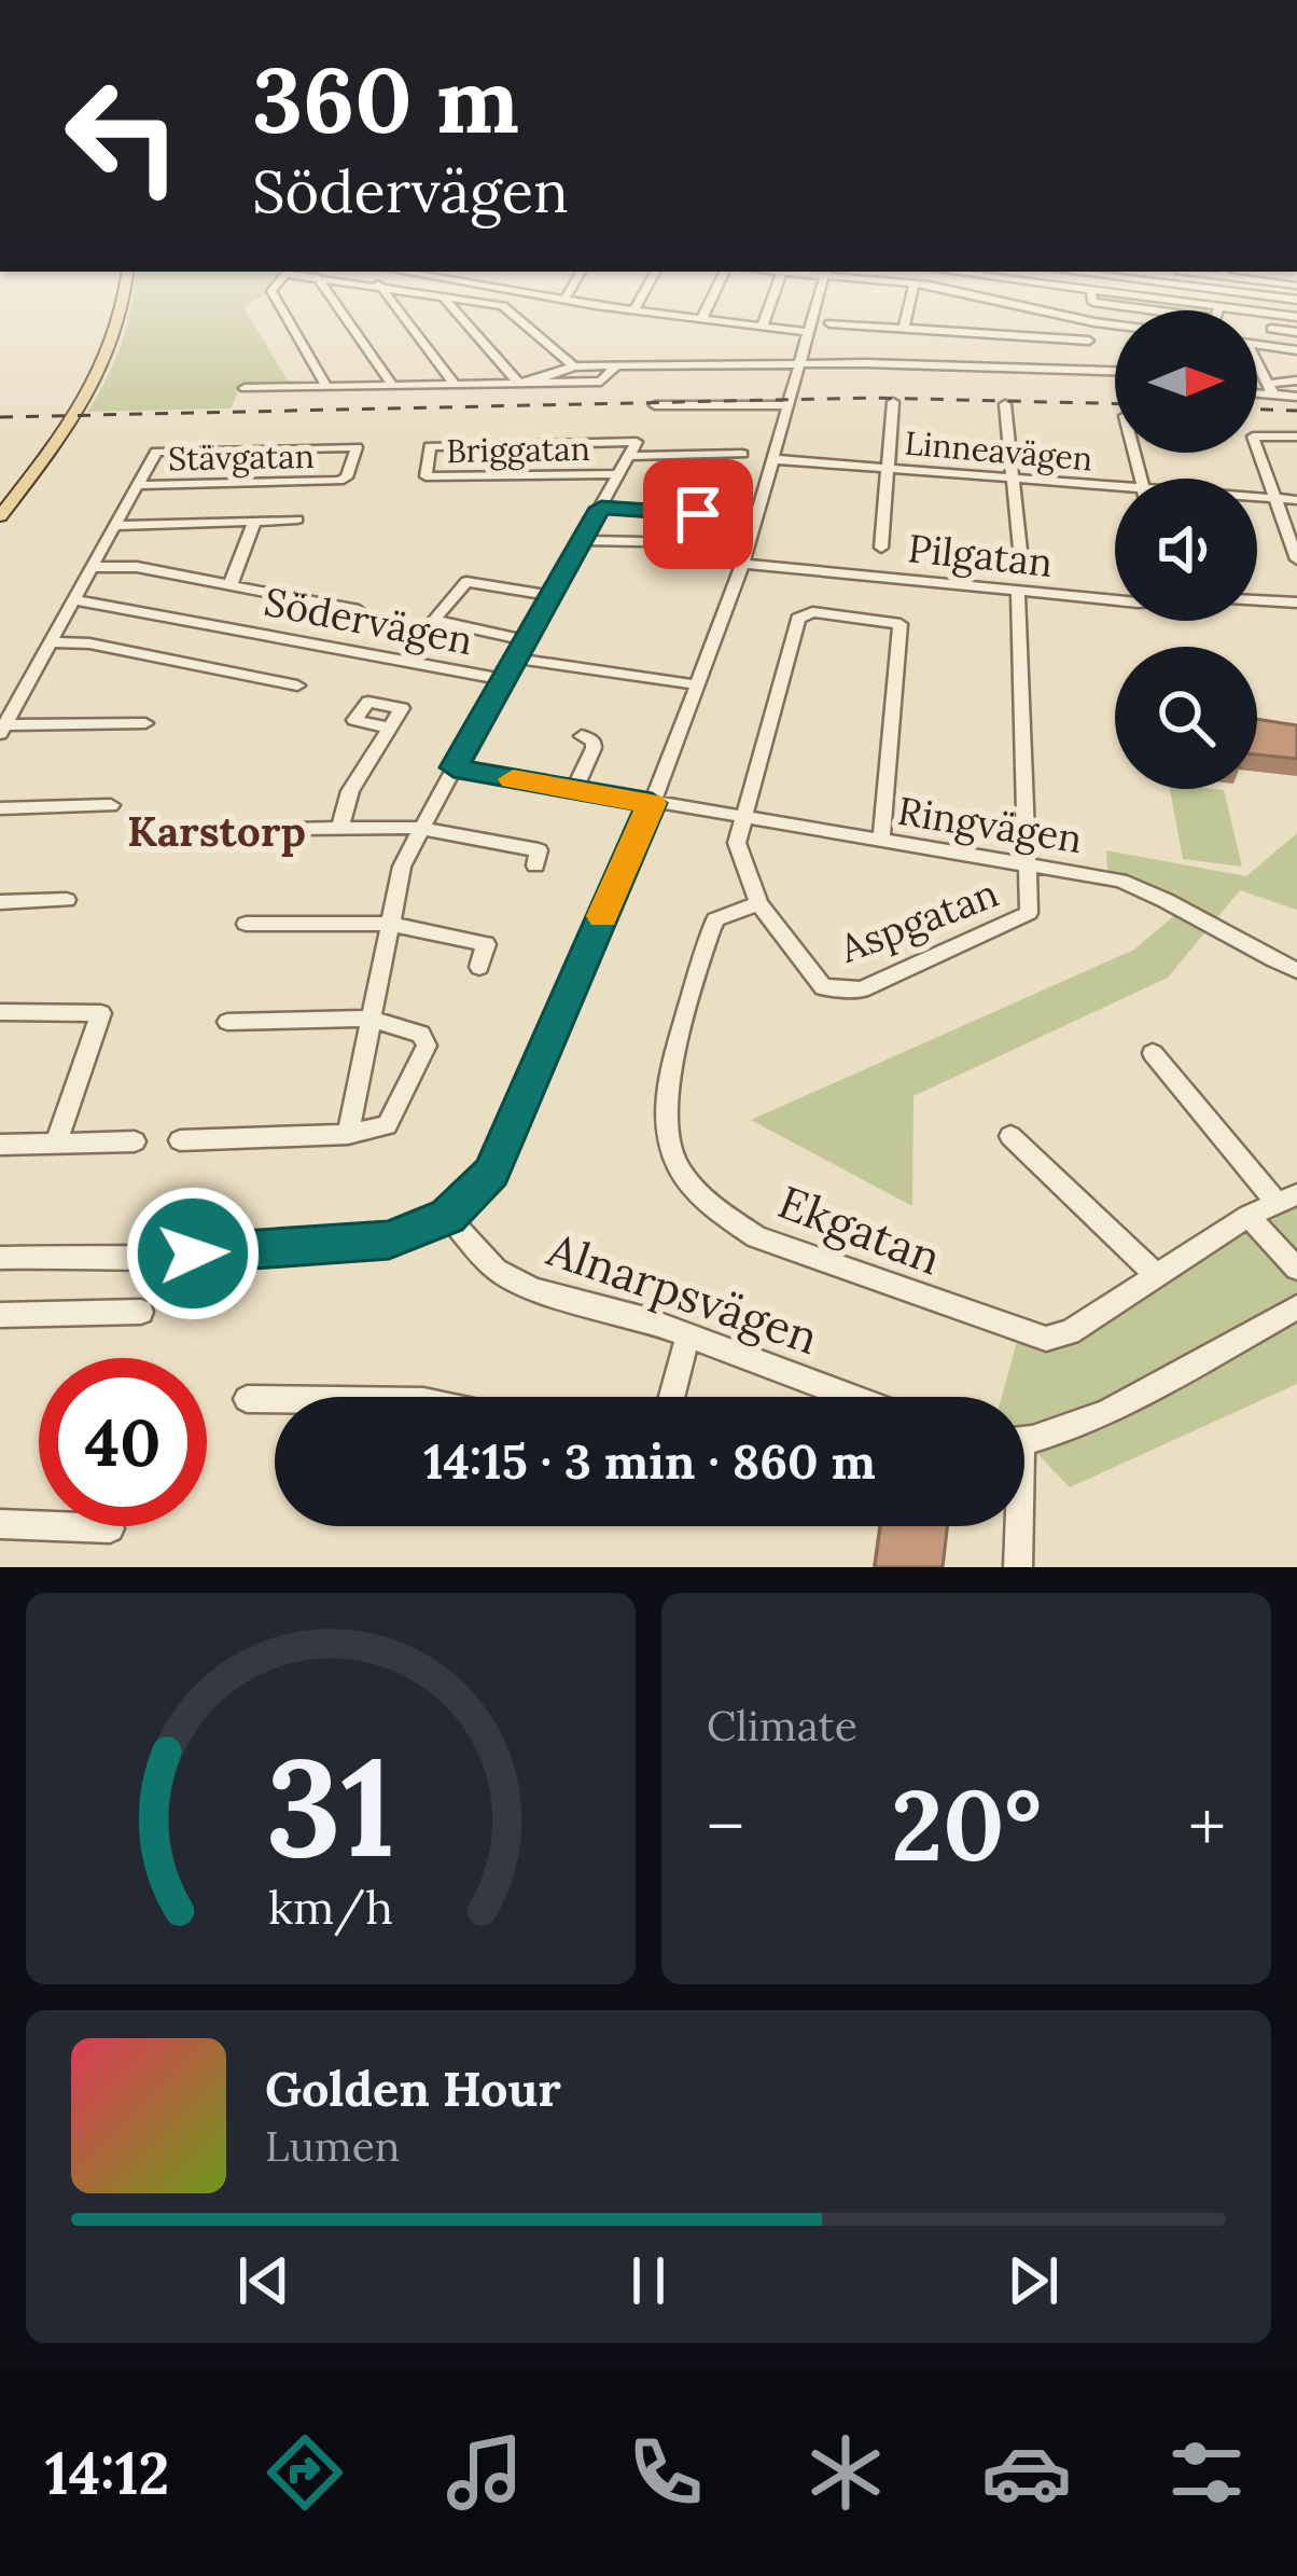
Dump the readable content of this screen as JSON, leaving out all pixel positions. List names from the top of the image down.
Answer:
{
  "streets": {
    "street": [
      "Briggatan",
      "Linneavägen",
      "Stävgatan",
      "Pilgatan",
      "Södervägen",
      "Ringvägen",
      "Aspgatan",
      "Ekgatan",
      "Alnarpsvägen"
    ]
  },
  "crossings": [
    ["Ringvägen", "Aspgatan"],
    ["Aspgatan", "Ekgatan"]
  ],
  "districts": ["Karstorp"],
  "north": "right",
  "page": {
    "turn": ["360 m", "Södervägen"],
    "limit": "40",
    "trip": "14:15 · 3 min · 860 m",
    "tile": "Climate",
    "heat": ["−", "20°", "+"],
    "song": ["Golden Hour", "Lumen"],
    "tabs": "14:12",
    "gauge": ["31", "km/h"]
  }
}
